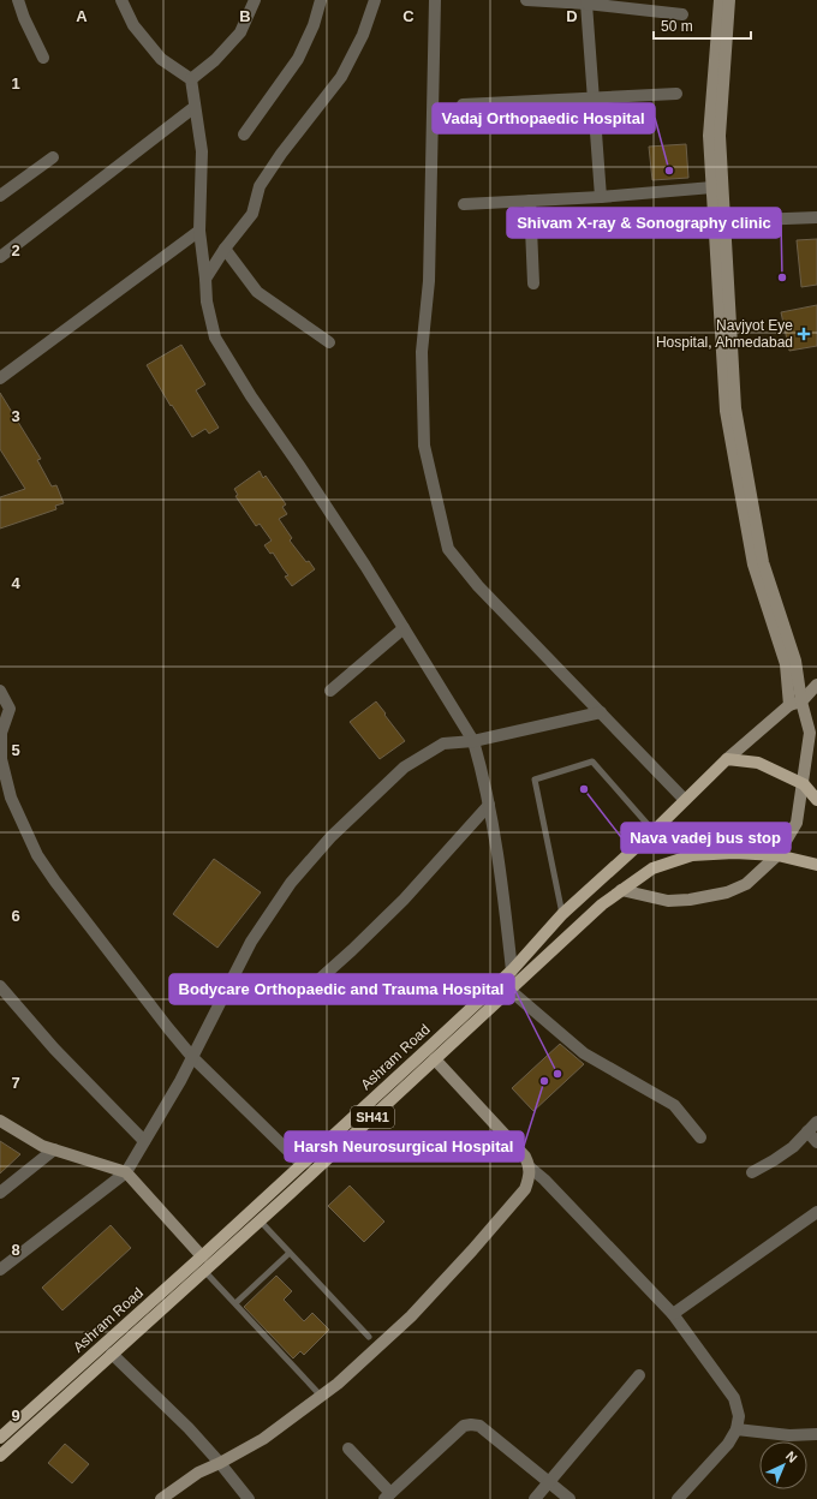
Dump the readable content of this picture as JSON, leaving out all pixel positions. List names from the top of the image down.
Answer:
{
  "streets": {
    "main road": ["Ashram Road", "SH41"]
  },
  "places": {
    "other": [
      "Vadaj Orthopaedic Hospital",
      "Shivam X-ray & Sonography clinic",
      "Nava vadej bus stop",
      "Bodycare Orthopaedic and Trauma Hospital",
      "Harsh Neurosurgical Hospital"
    ],
    "health": ["Navjyot Eye Hospital, Ahmedabad"]
  },
  "scale_bar": "50 m",
  "north": "top right",
  "grid": {
    "columns": [
      "A",
      "B",
      "C",
      "D"
    ],
    "rows": [
      "1",
      "2",
      "3",
      "4",
      "5",
      "6",
      "7",
      "8",
      "9"
    ]
  }
}
